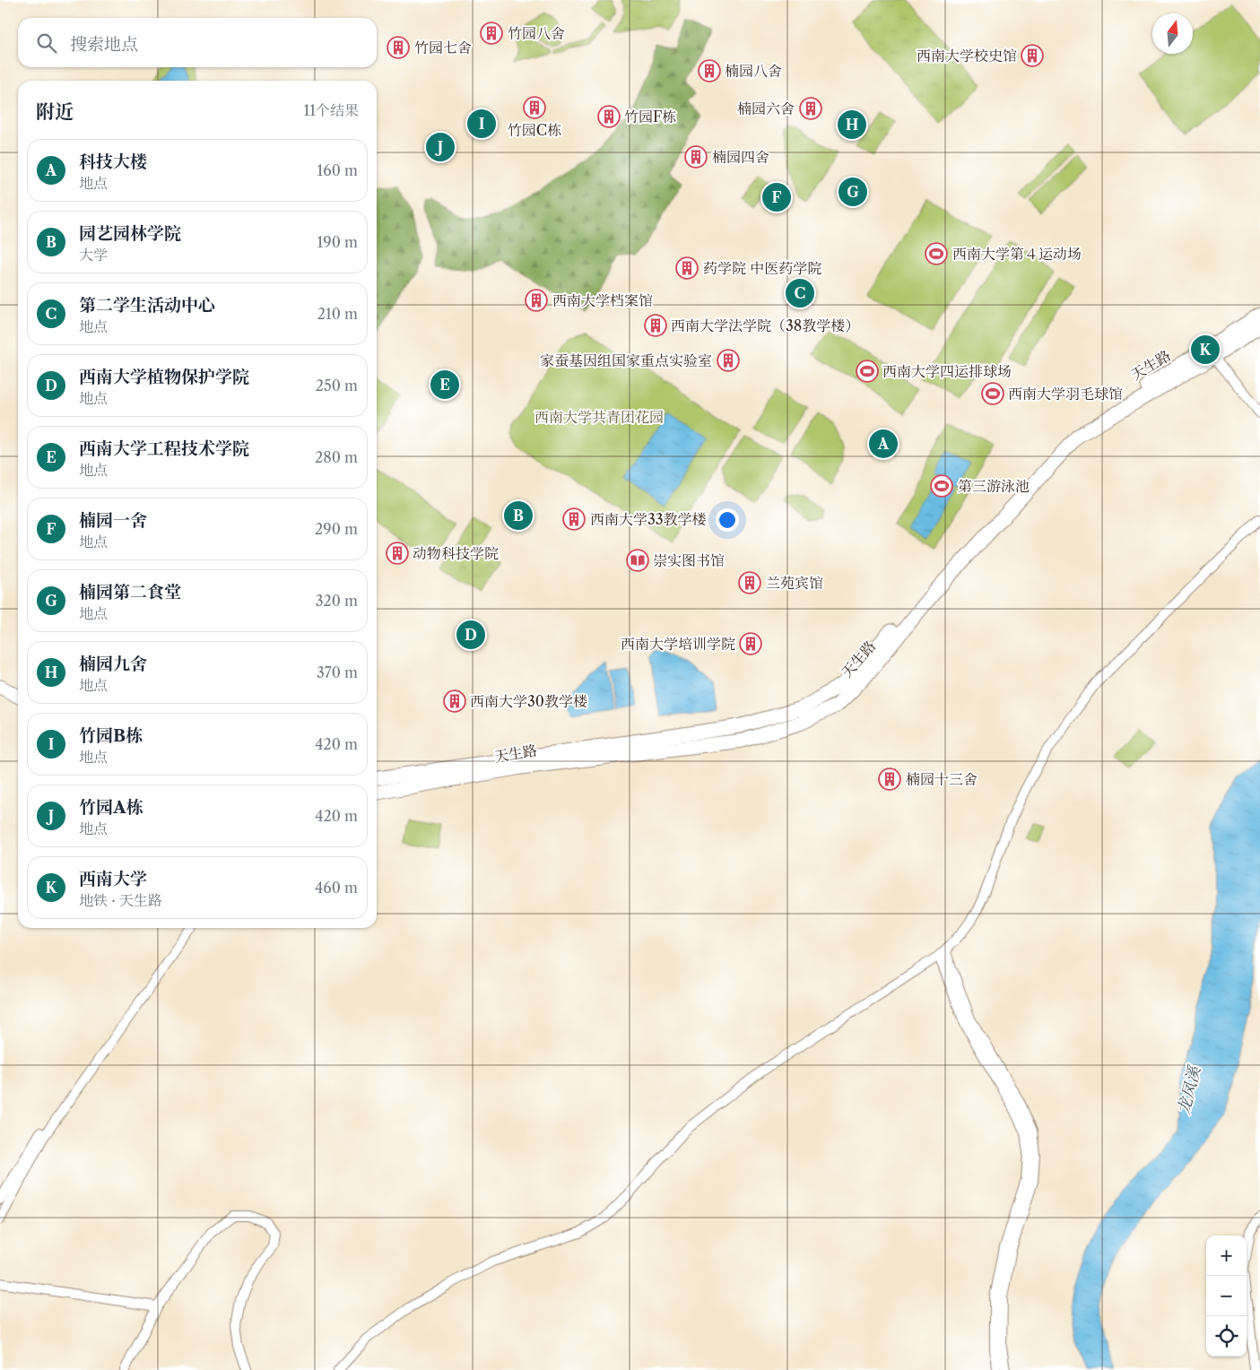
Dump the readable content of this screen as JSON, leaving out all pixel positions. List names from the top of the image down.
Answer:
{
  "streets": {
    "highway": ["天生路"]
  },
  "water": ["龙凤溪"],
  "parks": ["西南大学共青团花园"],
  "places": {
    "building": [
      "竹园八舍",
      "竹园七舍",
      "西南大学校史馆",
      "楠园八舍",
      "竹园C栋",
      "楠园六舍",
      "竹园F栋",
      "楠园四舍",
      "药学院 中医药学院",
      "西南大学档案馆",
      "西南大学法学院（38教学楼）",
      "家蚕基因组国家重点实验室",
      "西南大学33教学楼",
      "动物科技学院",
      "兰苑宾馆",
      "西南大学培训学院",
      "西南大学30教学楼",
      "楠园十三舍"
    ],
    "sports": [
      "西南大学第４运动场",
      "西南大学四运排球场",
      "西南大学羽毛球馆",
      "第三游泳池"
    ],
    "library": ["崇实图书馆"]
  },
  "north": "top",
  "page": {
    "search": "搜索地点",
    "heading": ["附近", "11个结果"],
    "pins": [
      "I",
      "H",
      "J",
      "G",
      "F",
      "C",
      "K",
      "E",
      "A",
      "B",
      "D"
    ],
    "list": [
      {
        "mark": "A",
        "name": "科技大楼",
        "note": "地点",
        "value": "160 m"
      },
      {
        "mark": "B",
        "name": "园艺园林学院",
        "note": "大学",
        "value": "190 m"
      },
      {
        "mark": "C",
        "name": "第二学生活动中心",
        "note": "地点",
        "value": "210 m"
      },
      {
        "mark": "D",
        "name": "西南大学植物保护学院",
        "note": "地点",
        "value": "250 m"
      },
      {
        "mark": "E",
        "name": "西南大学工程技术学院",
        "note": "地点",
        "value": "280 m"
      },
      {
        "mark": "F",
        "name": "楠园一舍",
        "note": "地点",
        "value": "290 m"
      },
      {
        "mark": "G",
        "name": "楠园第二食堂",
        "note": "地点",
        "value": "320 m"
      },
      {
        "mark": "H",
        "name": "楠园九舍",
        "note": "地点",
        "value": "370 m"
      },
      {
        "mark": "I",
        "name": "竹园B栋",
        "note": "地点",
        "value": "420 m"
      },
      {
        "mark": "J",
        "name": "竹园A栋",
        "note": "地点",
        "value": "420 m"
      },
      {
        "mark": "K",
        "name": "西南大学",
        "note": "地铁 · 天生路",
        "value": "460 m"
      }
    ],
    "map_buttons": ["+", "−"]
  }
}
